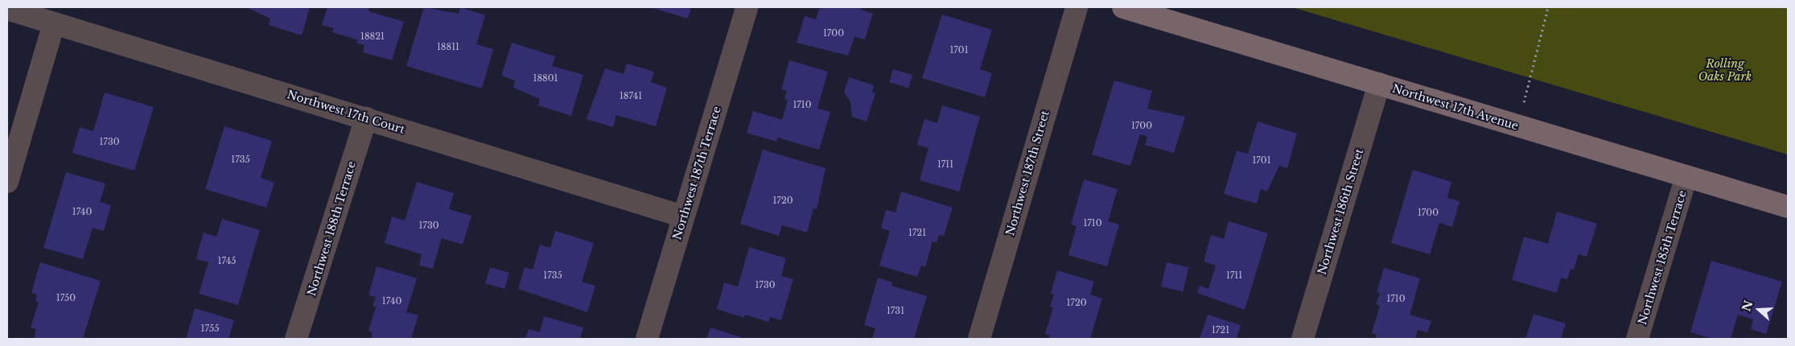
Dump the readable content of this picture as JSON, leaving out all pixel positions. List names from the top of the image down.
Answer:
{
  "streets": {
    "street": [
      "Northwest 17th Avenue",
      "Northwest 17th Court",
      "Northwest 187th Terrace",
      "Northwest 187th Street",
      "Northwest 186th Street",
      "Northwest 188th Terrace",
      "Northwest 185th Terrace"
    ]
  },
  "crossings": [
    ["Northwest 17th Avenue", "Northwest 186th Street"],
    ["Northwest 17th Avenue", "Northwest 185th Terrace"],
    ["Northwest 17th Court", "Northwest 187th Terrace"],
    ["Northwest 17th Court", "Northwest 188th Terrace"]
  ],
  "parks": ["Rolling Oaks Park"],
  "house_numbers": [
    "1700",
    "18821",
    "18811",
    "1701",
    "18801",
    "18741",
    "1710",
    "1700",
    "1730",
    "1735",
    "1701",
    "1711",
    "1720",
    "1740",
    "1700",
    "1710",
    "1730",
    "1721",
    "1745",
    "1735",
    "1711",
    "1730",
    "1750",
    "1710",
    "1740",
    "1720",
    "1731",
    "1755",
    "1721"
  ],
  "north": "left"
}
